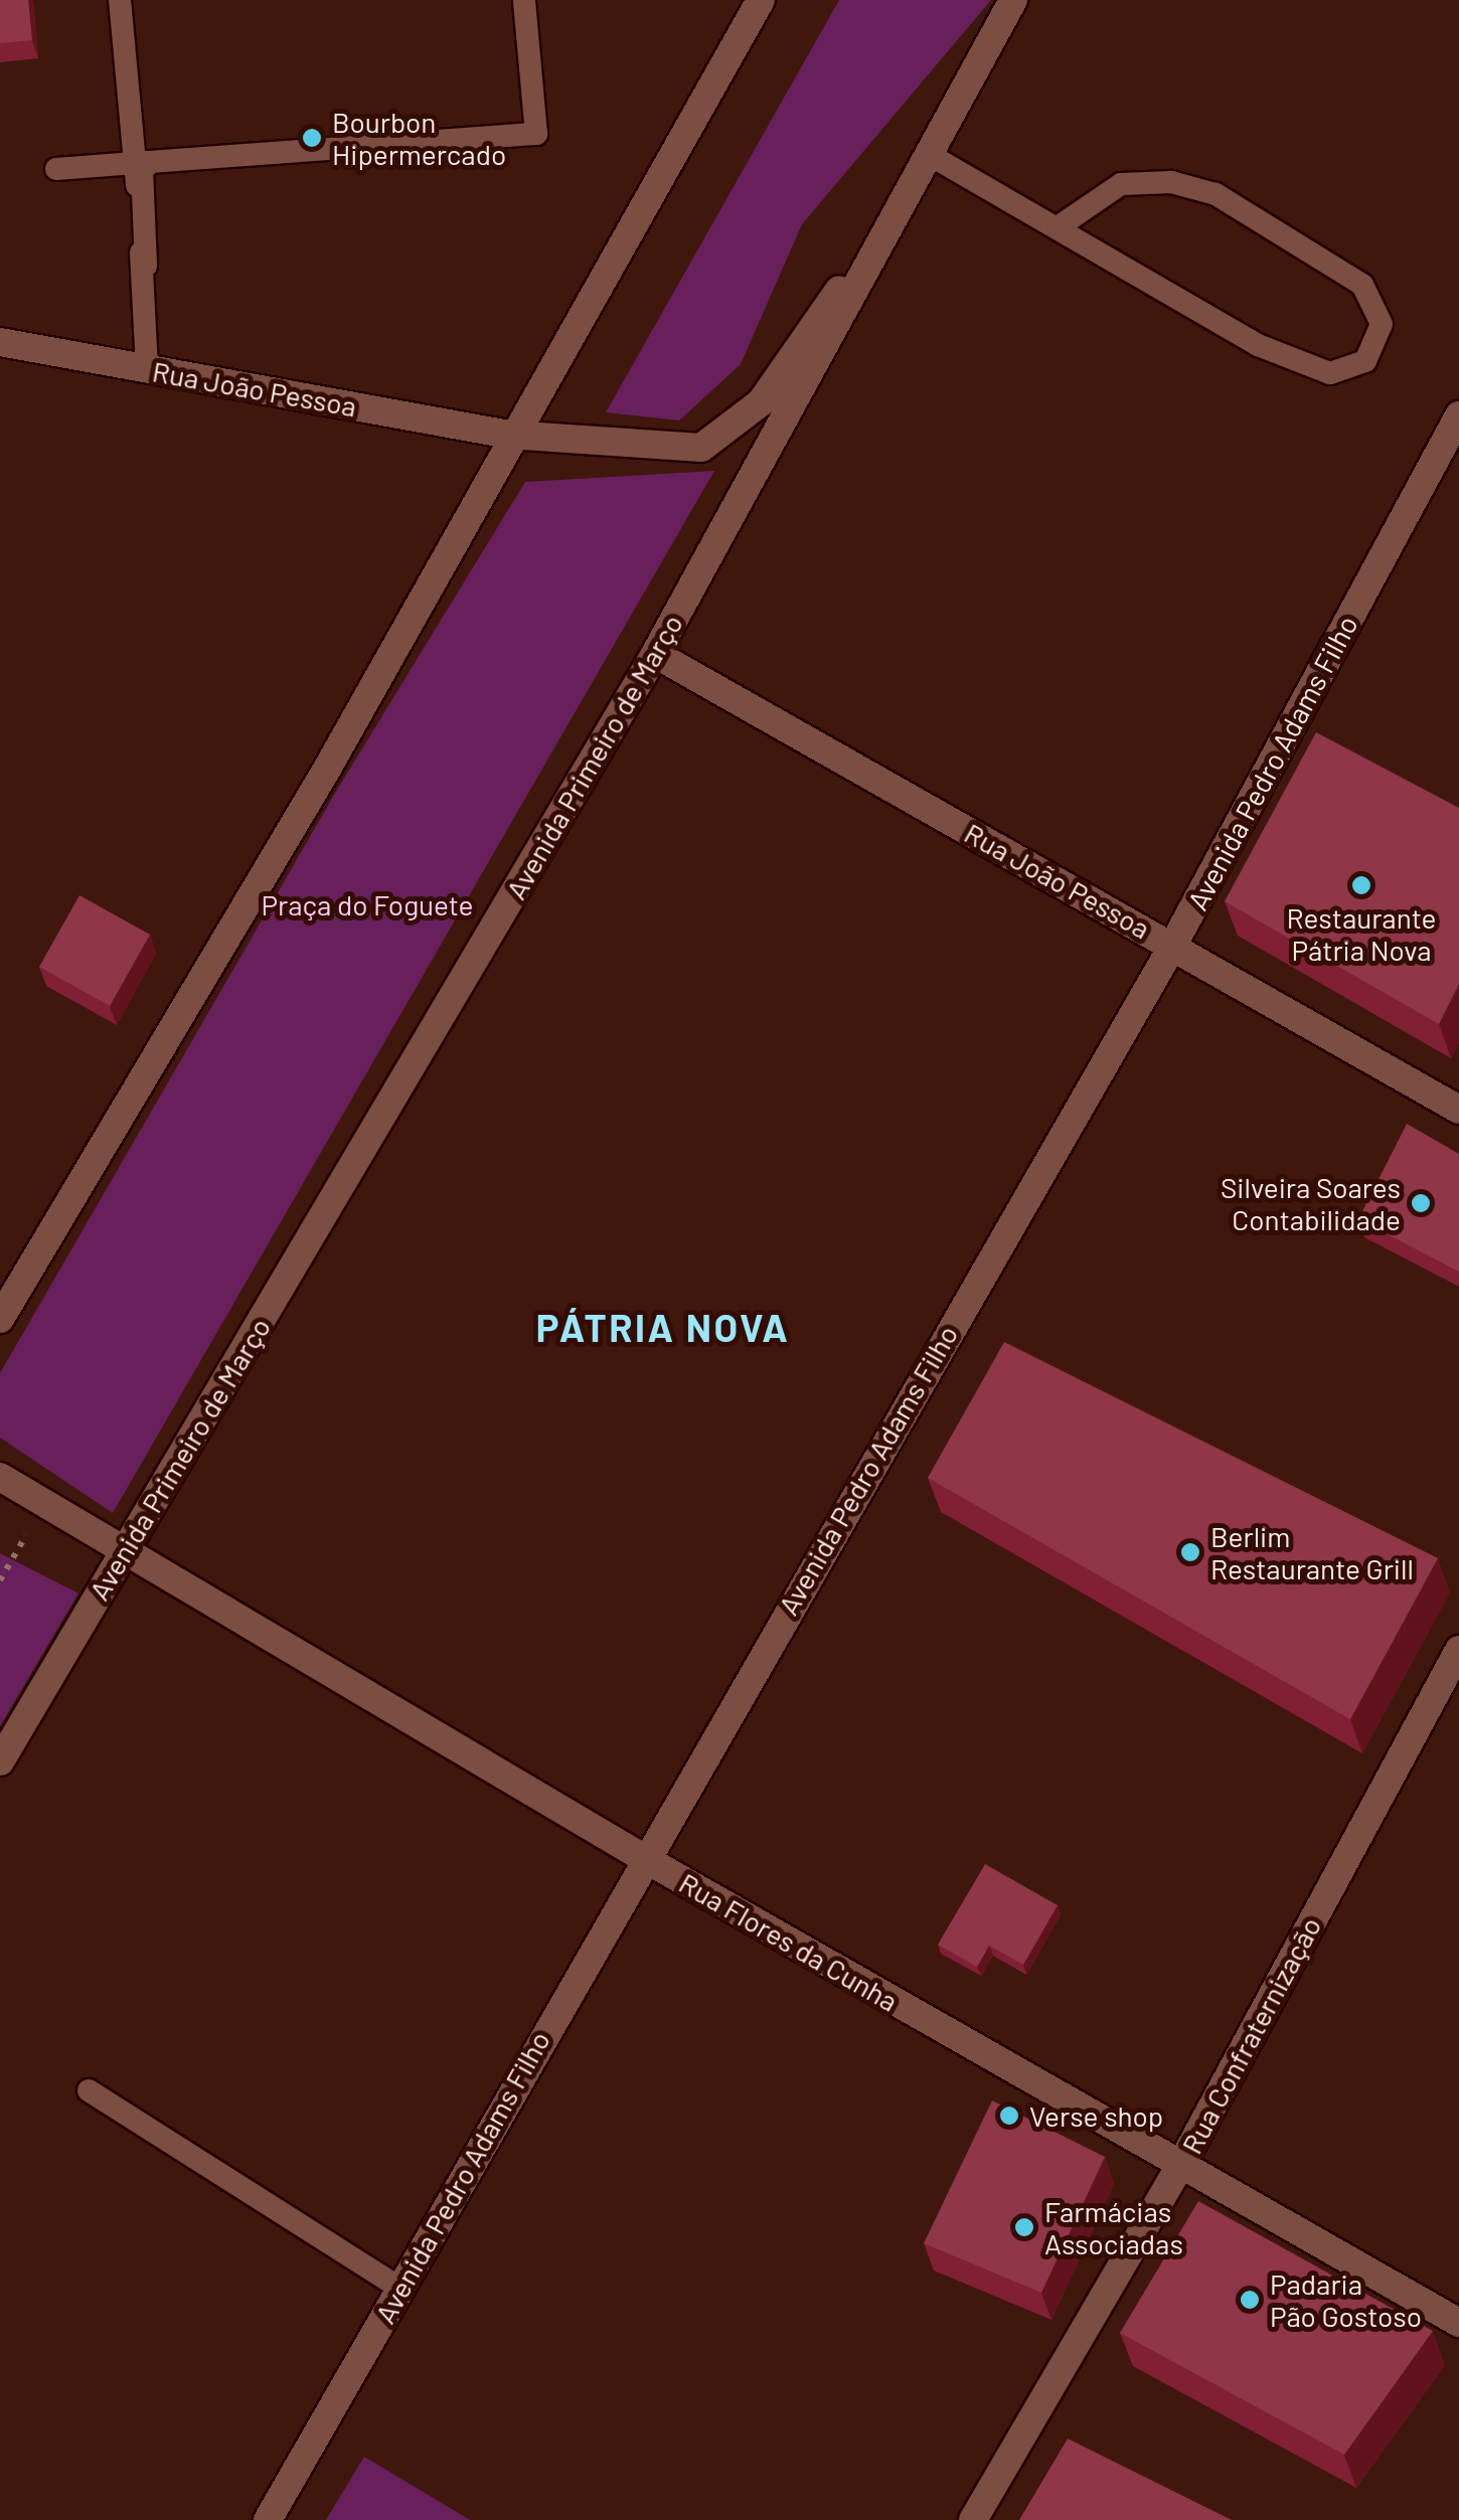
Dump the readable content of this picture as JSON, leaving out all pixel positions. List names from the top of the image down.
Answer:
{
  "streets": {
    "main road": [
      "Rua João Pessoa",
      "Avenida Primeiro de Março",
      "Avenida Pedro Adams Filho",
      "Rua Flores da Cunha",
      "Rua Confraternização"
    ]
  },
  "crossings": [
    ["Rua João Pessoa", "Avenida Primeiro de Março"],
    ["Rua João Pessoa", "Avenida Pedro Adams Filho"],
    ["Avenida Primeiro de Março", "Rua Flores da Cunha"],
    ["Avenida Pedro Adams Filho", "Rua Flores da Cunha"],
    ["Rua Flores da Cunha", "Rua Confraternização"]
  ],
  "districts": ["PÁTRIA NOVA"],
  "parks": ["Praça do Foguete"],
  "places": [
    "Bourbon Hipermercado",
    "Restaurante Pátria Nova",
    "Silveira Soares Contabilidade",
    "Berlim Restaurante Grill",
    "Verse shop",
    "Farmácias Associadas",
    "Padaria Pão Gostoso"
  ]
}
